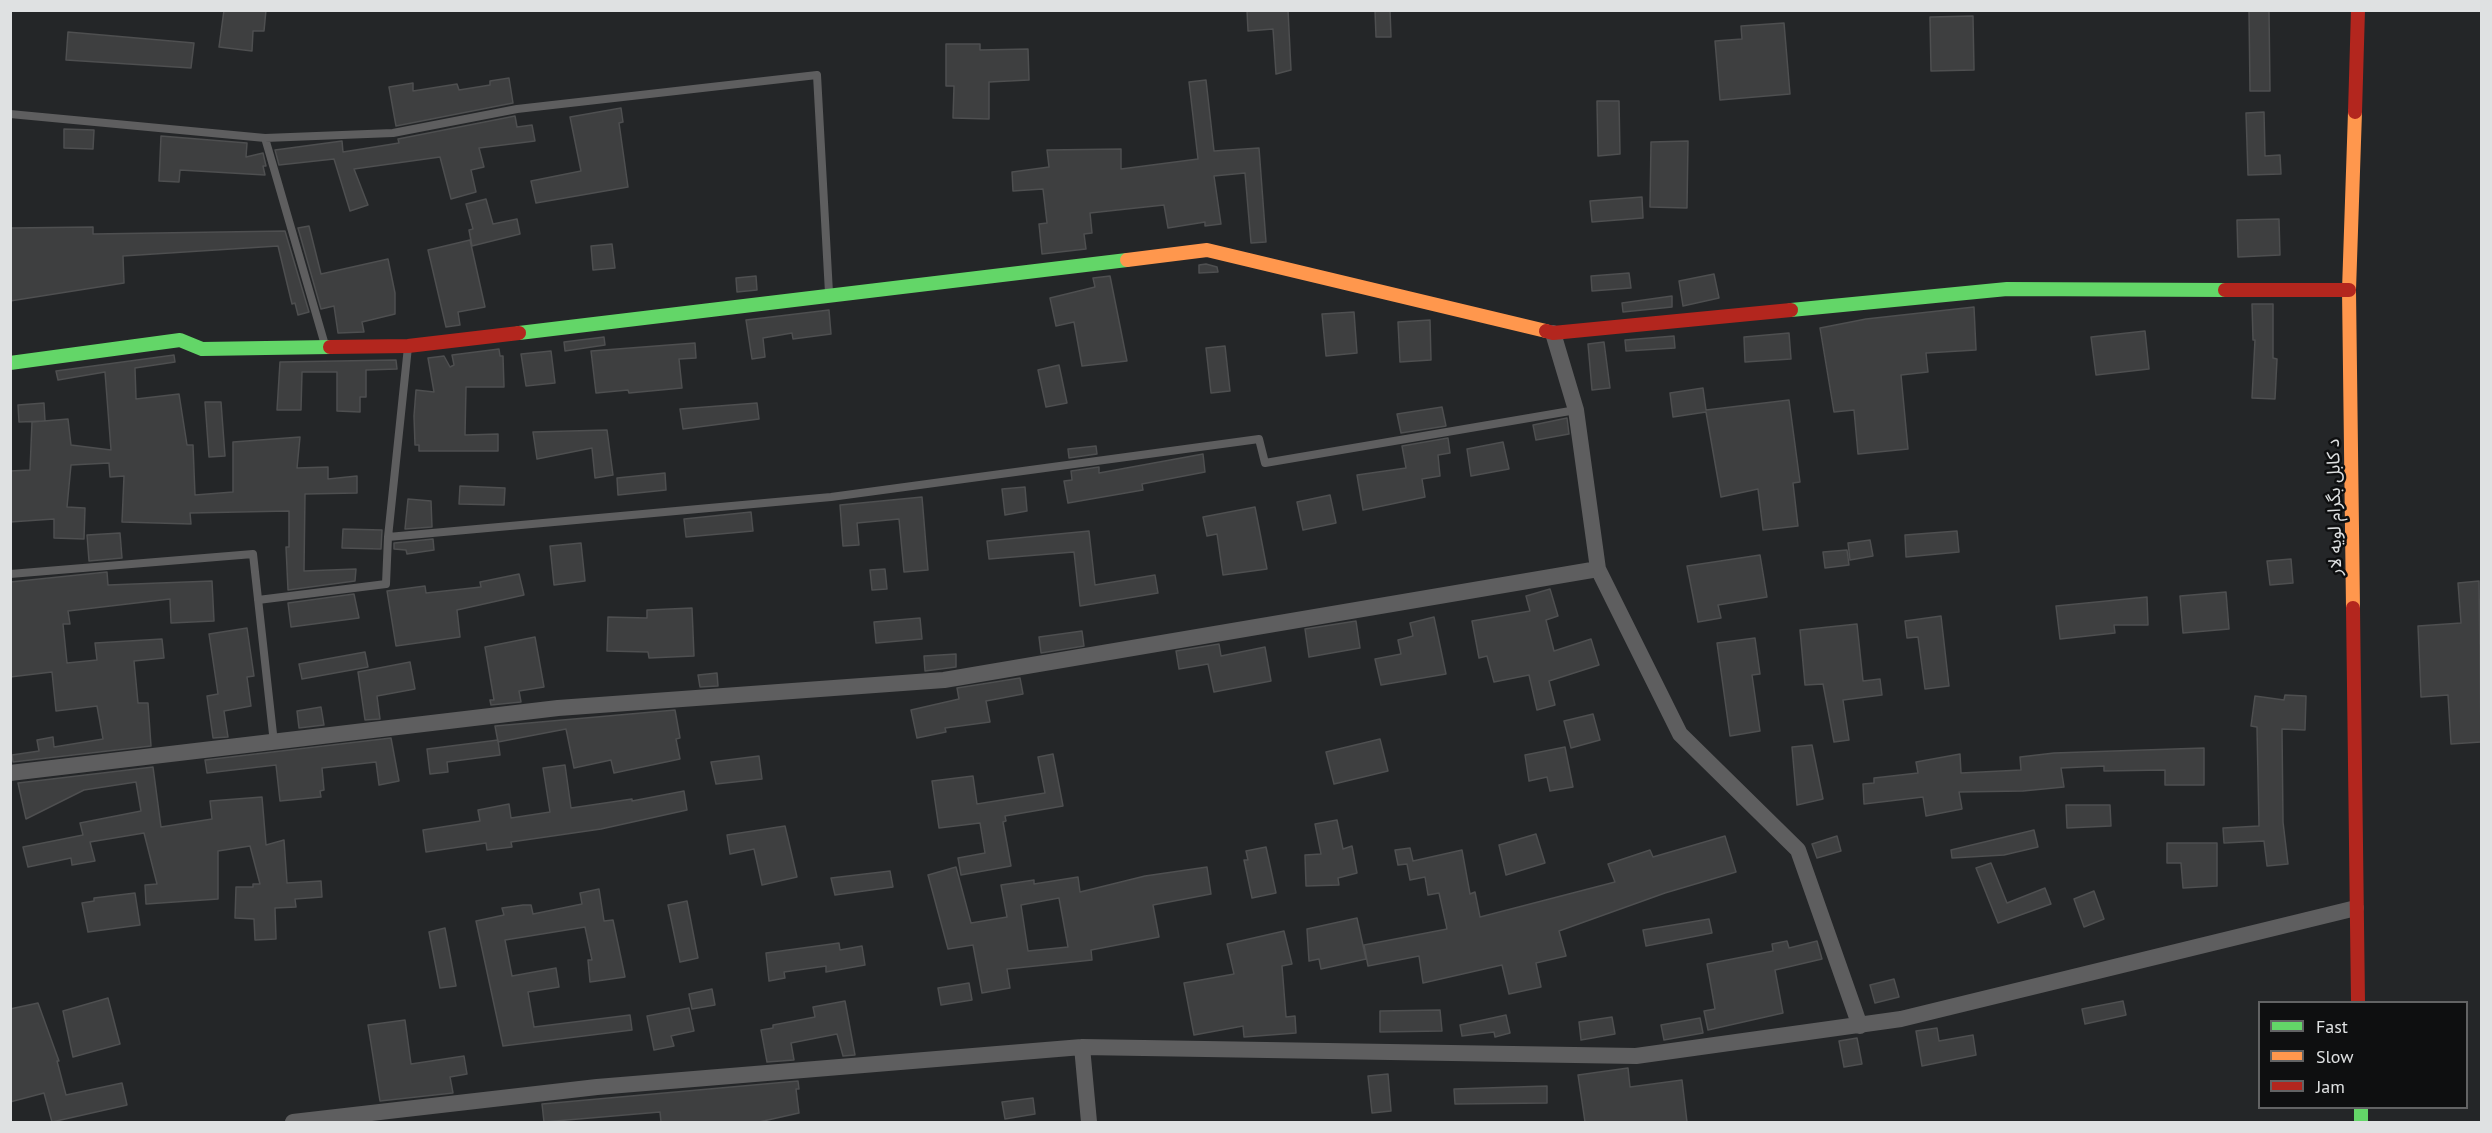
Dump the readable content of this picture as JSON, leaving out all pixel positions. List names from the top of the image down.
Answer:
{
  "streets": {
    "main road": ["د کابل بگرام لویه لار"]
  },
  "legend": ["Fast", "Slow", "Jam"]
}
